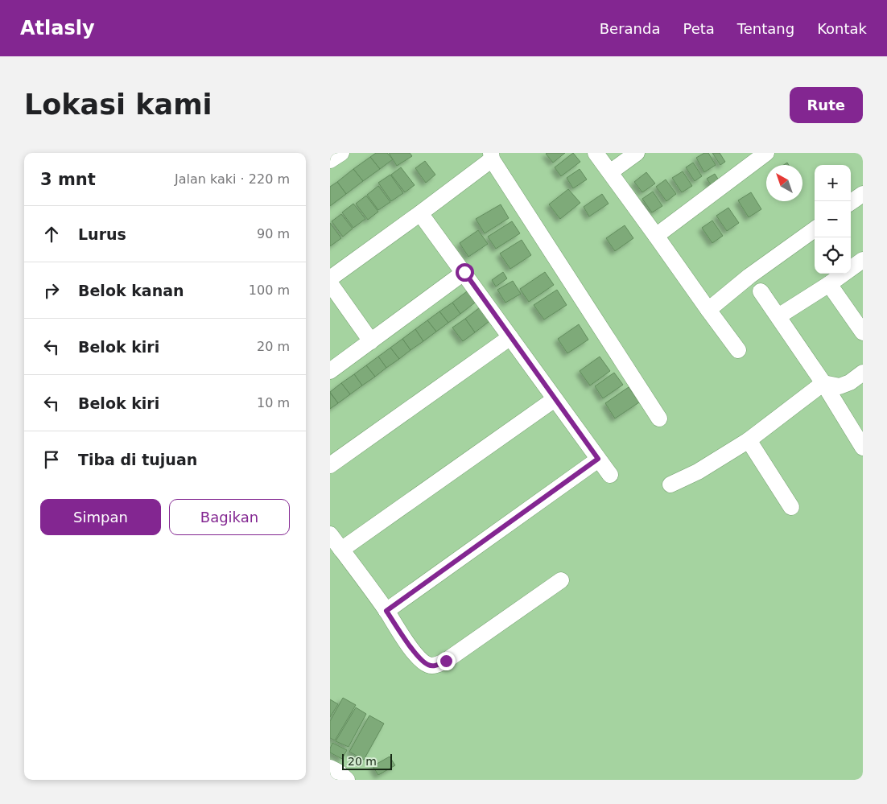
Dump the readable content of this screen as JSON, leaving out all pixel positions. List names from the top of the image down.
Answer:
{
  "scale_bar": "20 m",
  "north": "top left",
  "page": {
    "header": "Atlasly",
    "nav": [
      "Beranda",
      "Peta",
      "Tentang",
      "Kontak"
    ],
    "buttons": [
      "Rute",
      ["Simpan", "Bagikan"]
    ],
    "title": "Lokasi kami",
    "heading": ["3 mnt", "Jalan kaki · 220 m"],
    "map_buttons": ["+", "−"],
    "list": [
      ["Lurus", "90 m"],
      ["Belok kanan", "100 m"],
      ["Belok kiri", "20 m"],
      ["Belok kiri", "10 m"],
      "Tiba di tujuan"
    ],
    "scale": "20 m"
  }
}
